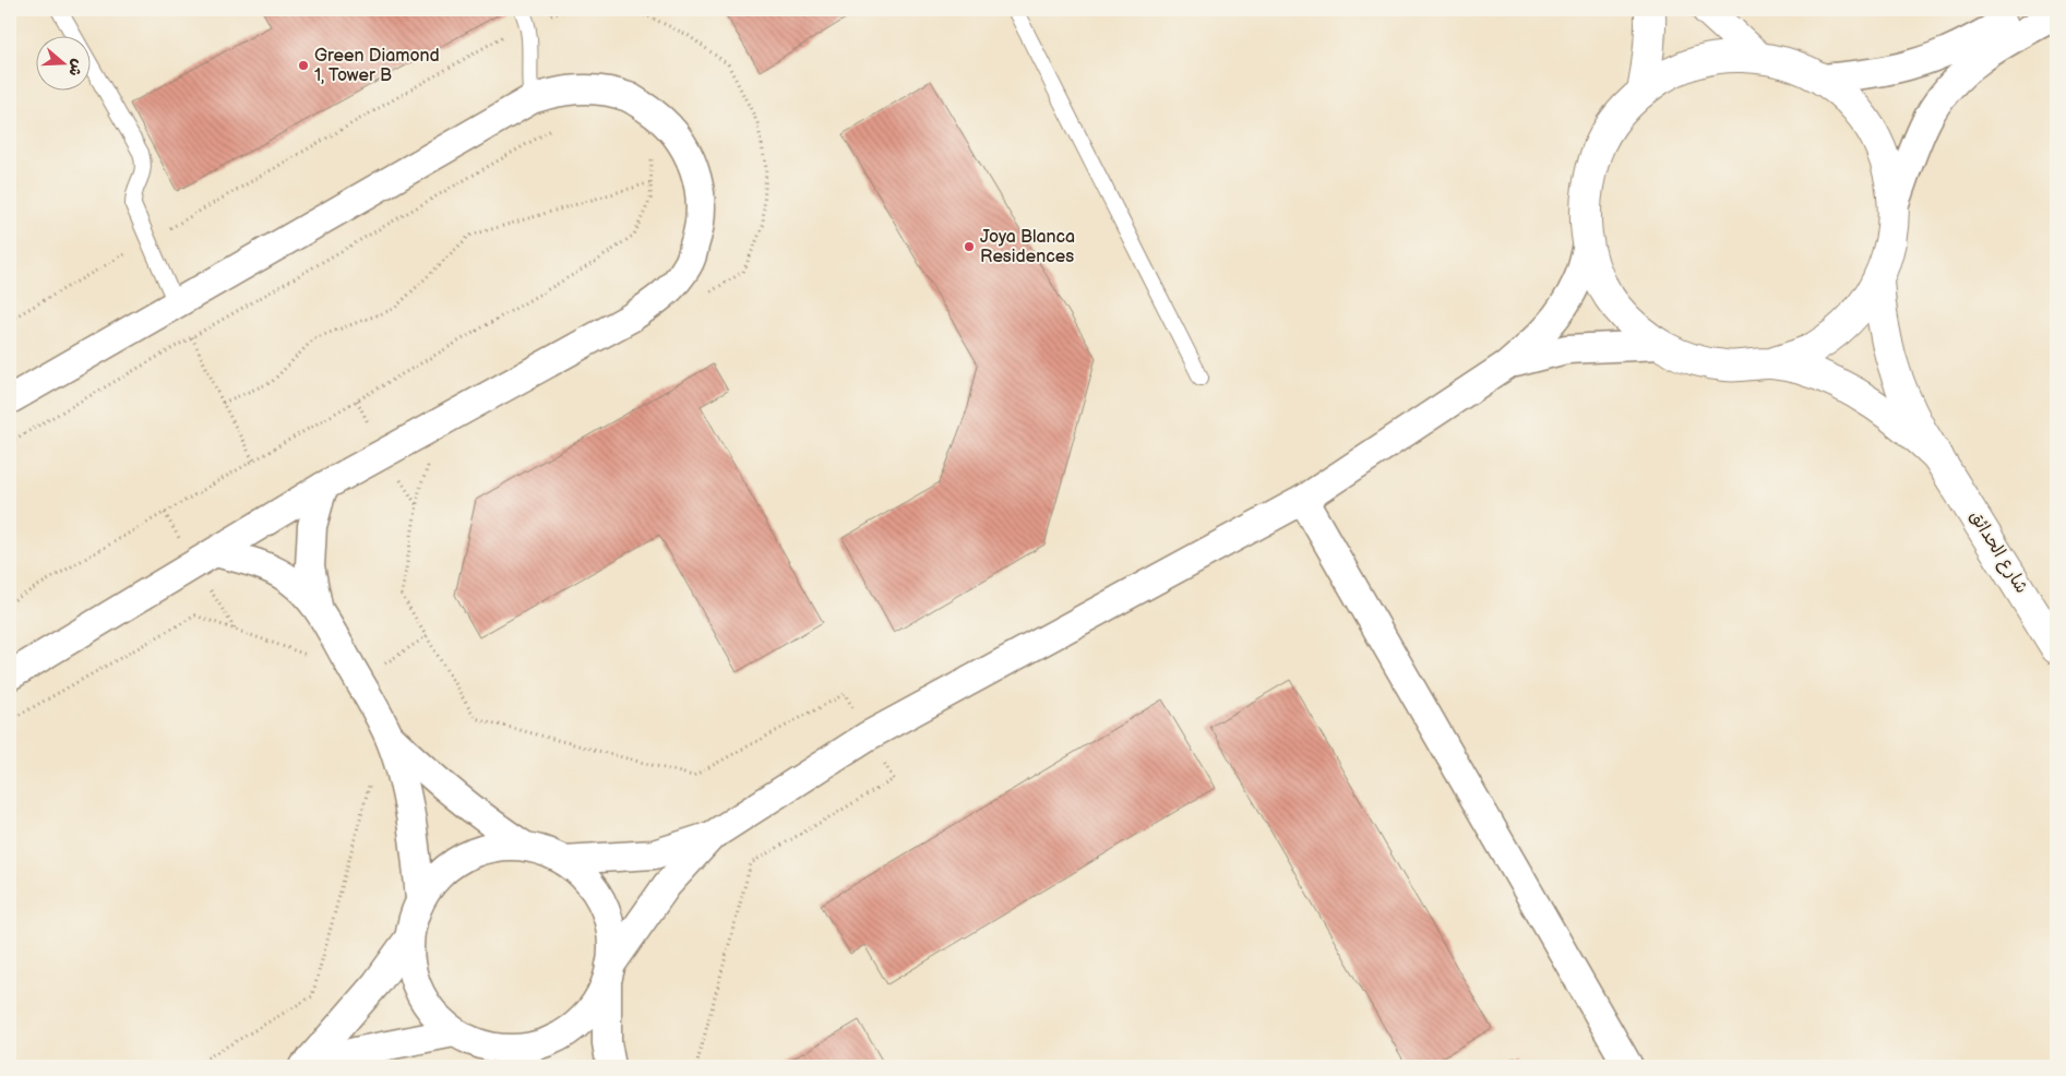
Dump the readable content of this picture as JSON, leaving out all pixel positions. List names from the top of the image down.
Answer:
{
  "streets": {
    "street": ["شارع الحدائق"]
  },
  "places": ["Green Diamond 1, Tower B", "Joya Blanca Residences"],
  "north": "right"
}
